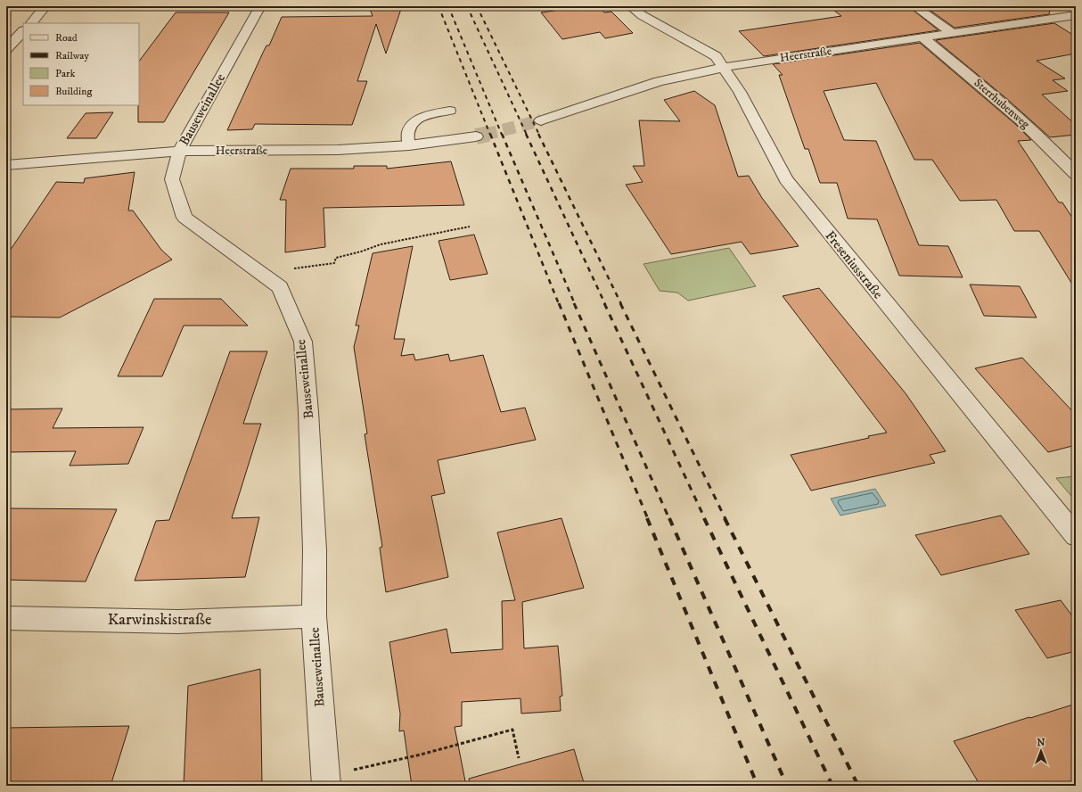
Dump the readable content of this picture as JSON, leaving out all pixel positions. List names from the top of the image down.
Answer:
{
  "streets": {
    "street": [
      "Heerstraße",
      "Sterrhubenweg",
      "Bauseweinallee",
      "Freseniusstraße",
      "Karwinskistraße"
    ]
  },
  "crossings": [
    ["Heerstraße", "Sterrhubenweg"],
    ["Heerstraße", "Bauseweinallee"],
    ["Heerstraße", "Freseniusstraße"],
    ["Bauseweinallee", "Karwinskistraße"]
  ],
  "legend": [
    "Road",
    "Railway",
    "Park",
    "Building"
  ],
  "north": "top"
}
